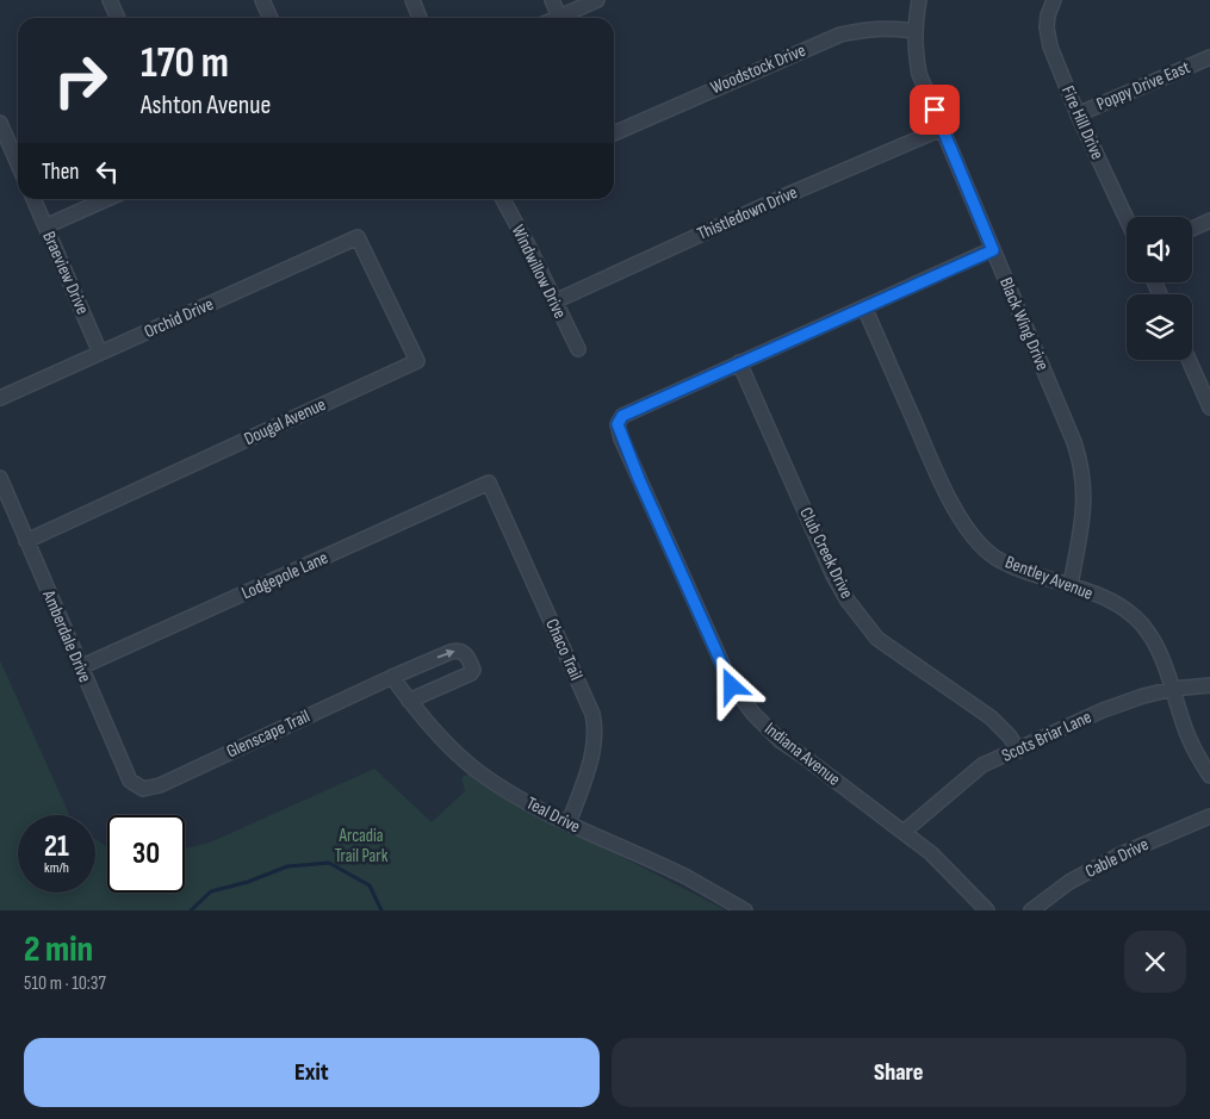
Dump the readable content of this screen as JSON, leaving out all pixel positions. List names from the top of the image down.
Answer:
{
  "streets": {
    "street": [
      "Woodstock Drive",
      "Poppy Drive East",
      "Fire Hill Drive",
      "Thistledown Drive",
      "Windwillow Drive",
      "Braeview Drive",
      "Orchid Drive",
      "Black Wing Drive",
      "Dougal Avenue",
      "Club Creek Drive",
      "Lodgepole Lane",
      "Bentley Avenue",
      "Amberdale Drive",
      "Chaco Trail",
      "Glenscape Trail",
      "Scots Briar Lane",
      "Indiana Avenue",
      "Teal Drive",
      "Cable Drive"
    ]
  },
  "crossings": [
    ["Woodstock Drive", "Black Wing Drive"],
    ["Poppy Drive East", "Fire Hill Drive"],
    ["Thistledown Drive", "Windwillow Drive"],
    ["Thistledown Drive", "Black Wing Drive"],
    ["Braeview Drive", "Orchid Drive"],
    ["Orchid Drive", "Dougal Avenue"],
    ["Black Wing Drive", "Bentley Avenue"],
    ["Dougal Avenue", "Amberdale Drive"],
    ["Club Creek Drive", "Scots Briar Lane"],
    ["Club Creek Drive", "Indiana Avenue"],
    ["Lodgepole Lane", "Amberdale Drive"],
    ["Lodgepole Lane", "Chaco Trail"],
    ["Bentley Avenue", "Scots Briar Lane"],
    ["Amberdale Drive", "Glenscape Trail"],
    ["Chaco Trail", "Teal Drive"],
    ["Glenscape Trail", "Teal Drive"],
    ["Scots Briar Lane", "Indiana Avenue"]
  ],
  "parks": ["Arcadia Trail Park"],
  "page": {
    "turn": ["170 m", "Ashton Avenue"],
    "then": "Then",
    "speed": "21 km/h",
    "limit": "30",
    "heading": ["2 min", "510 m · 10:37"],
    "buttons": ["Exit", "Share"]
  }
}
